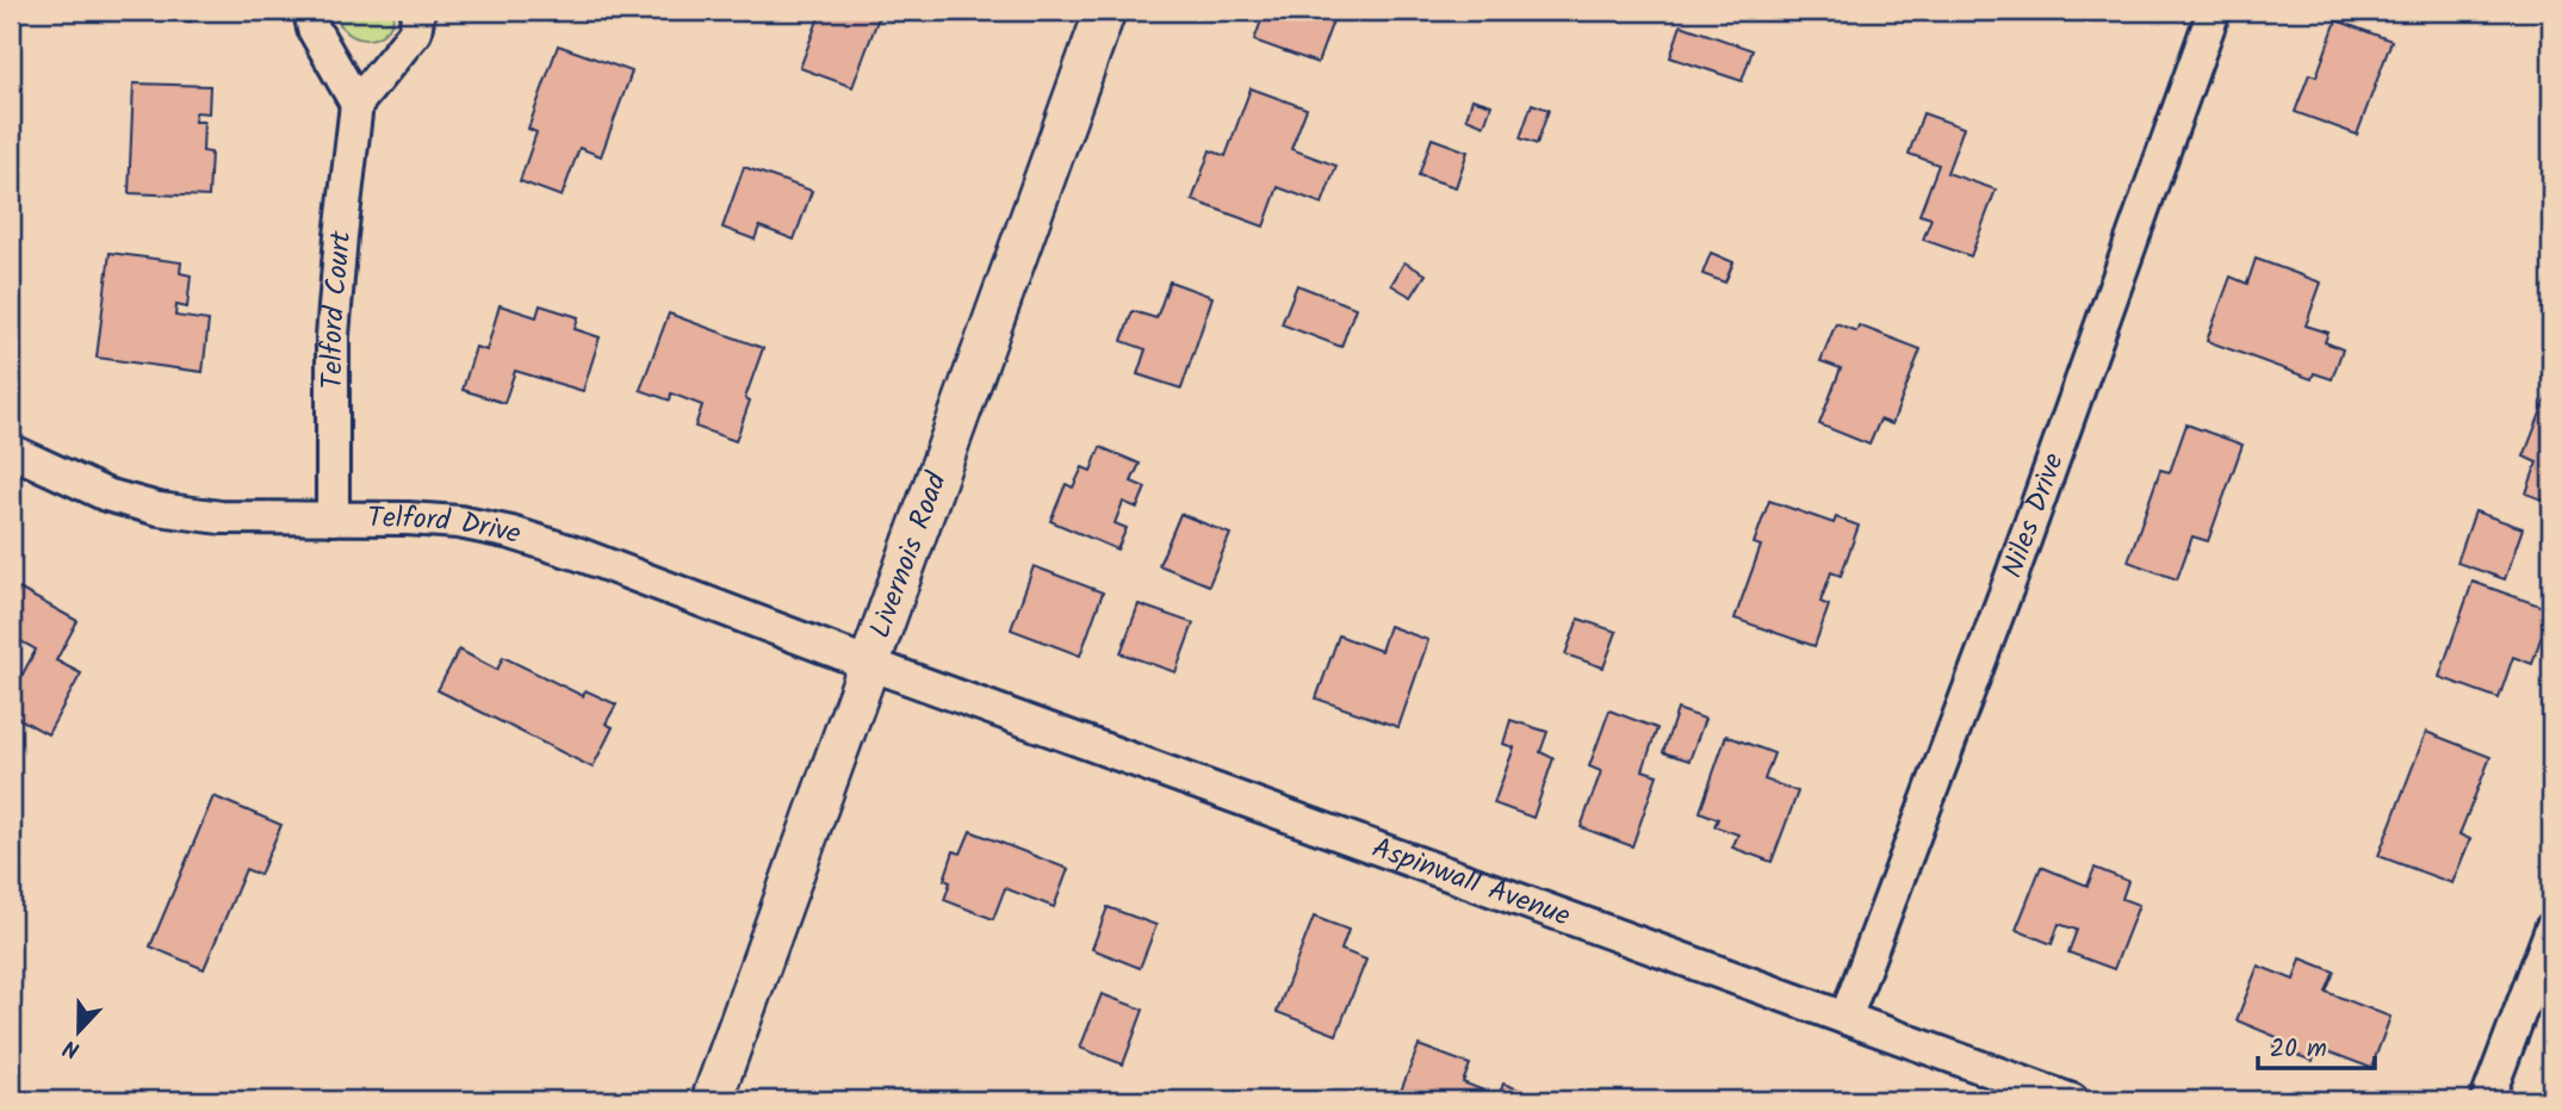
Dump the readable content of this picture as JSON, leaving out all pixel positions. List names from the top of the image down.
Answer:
{
  "streets": {
    "street": [
      "Telford Court",
      "Niles Drive",
      "Telford Drive",
      "Livernois Road",
      "Aspinwall Avenue"
    ]
  },
  "crossings": [
    ["Telford Court", "Telford Drive"],
    ["Niles Drive", "Aspinwall Avenue"],
    ["Telford Drive", "Livernois Road"],
    ["Telford Drive", "Aspinwall Avenue"],
    ["Livernois Road", "Aspinwall Avenue"]
  ],
  "scale_bar": "20 m",
  "north": "bottom"
}
